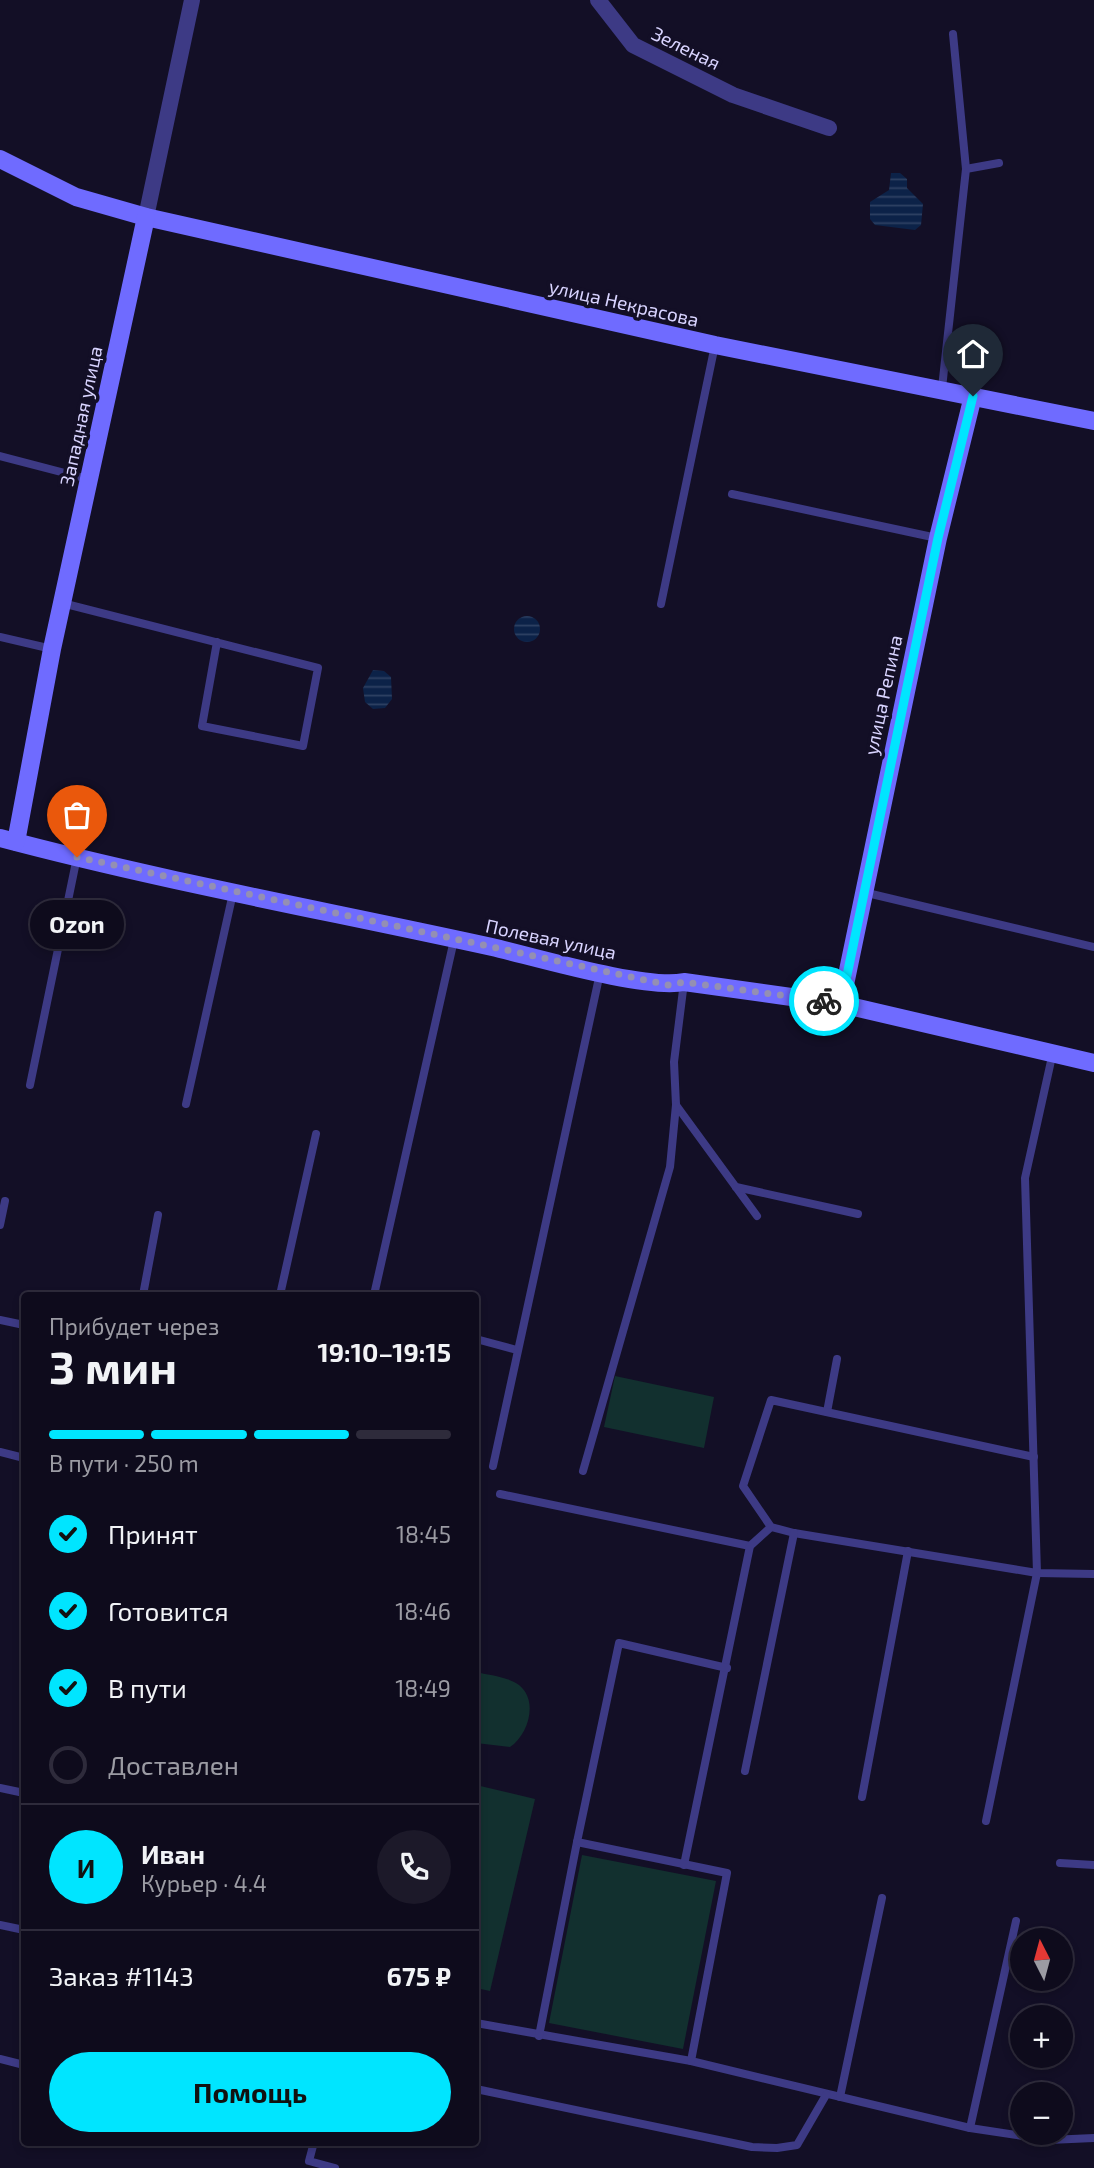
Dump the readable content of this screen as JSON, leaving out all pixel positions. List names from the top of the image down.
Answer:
{
  "streets": {
    "street": [
      "Зеленая",
      "улица Некрасова",
      "Западная улица",
      "улица Репина",
      "Полевая улица"
    ]
  },
  "crossings": [
    ["улица Некрасова", "Западная улица"],
    ["улица Некрасова", "улица Репина"],
    ["Западная улица", "Полевая улица"],
    ["улица Репина", "Полевая улица"]
  ],
  "places": ["Ozon"],
  "north": "top",
  "page": {
    "bubble": "Ozon",
    "heading": ["3 мин", "Прибудет через", "19:10–19:15"],
    "panel": [
      "Иван",
      "Курьер · 4.4",
      "Заказ #1143",
      "675 ₽"
    ],
    "bar": "В пути · 250 m",
    "list": [
      ["Принят", "18:45"],
      ["Готовится", "18:46"],
      ["В пути", "18:49"],
      "Доставлен"
    ],
    "round": "И",
    "map_buttons": ["+", "−"],
    "buttons": "Помощь"
  }
}
